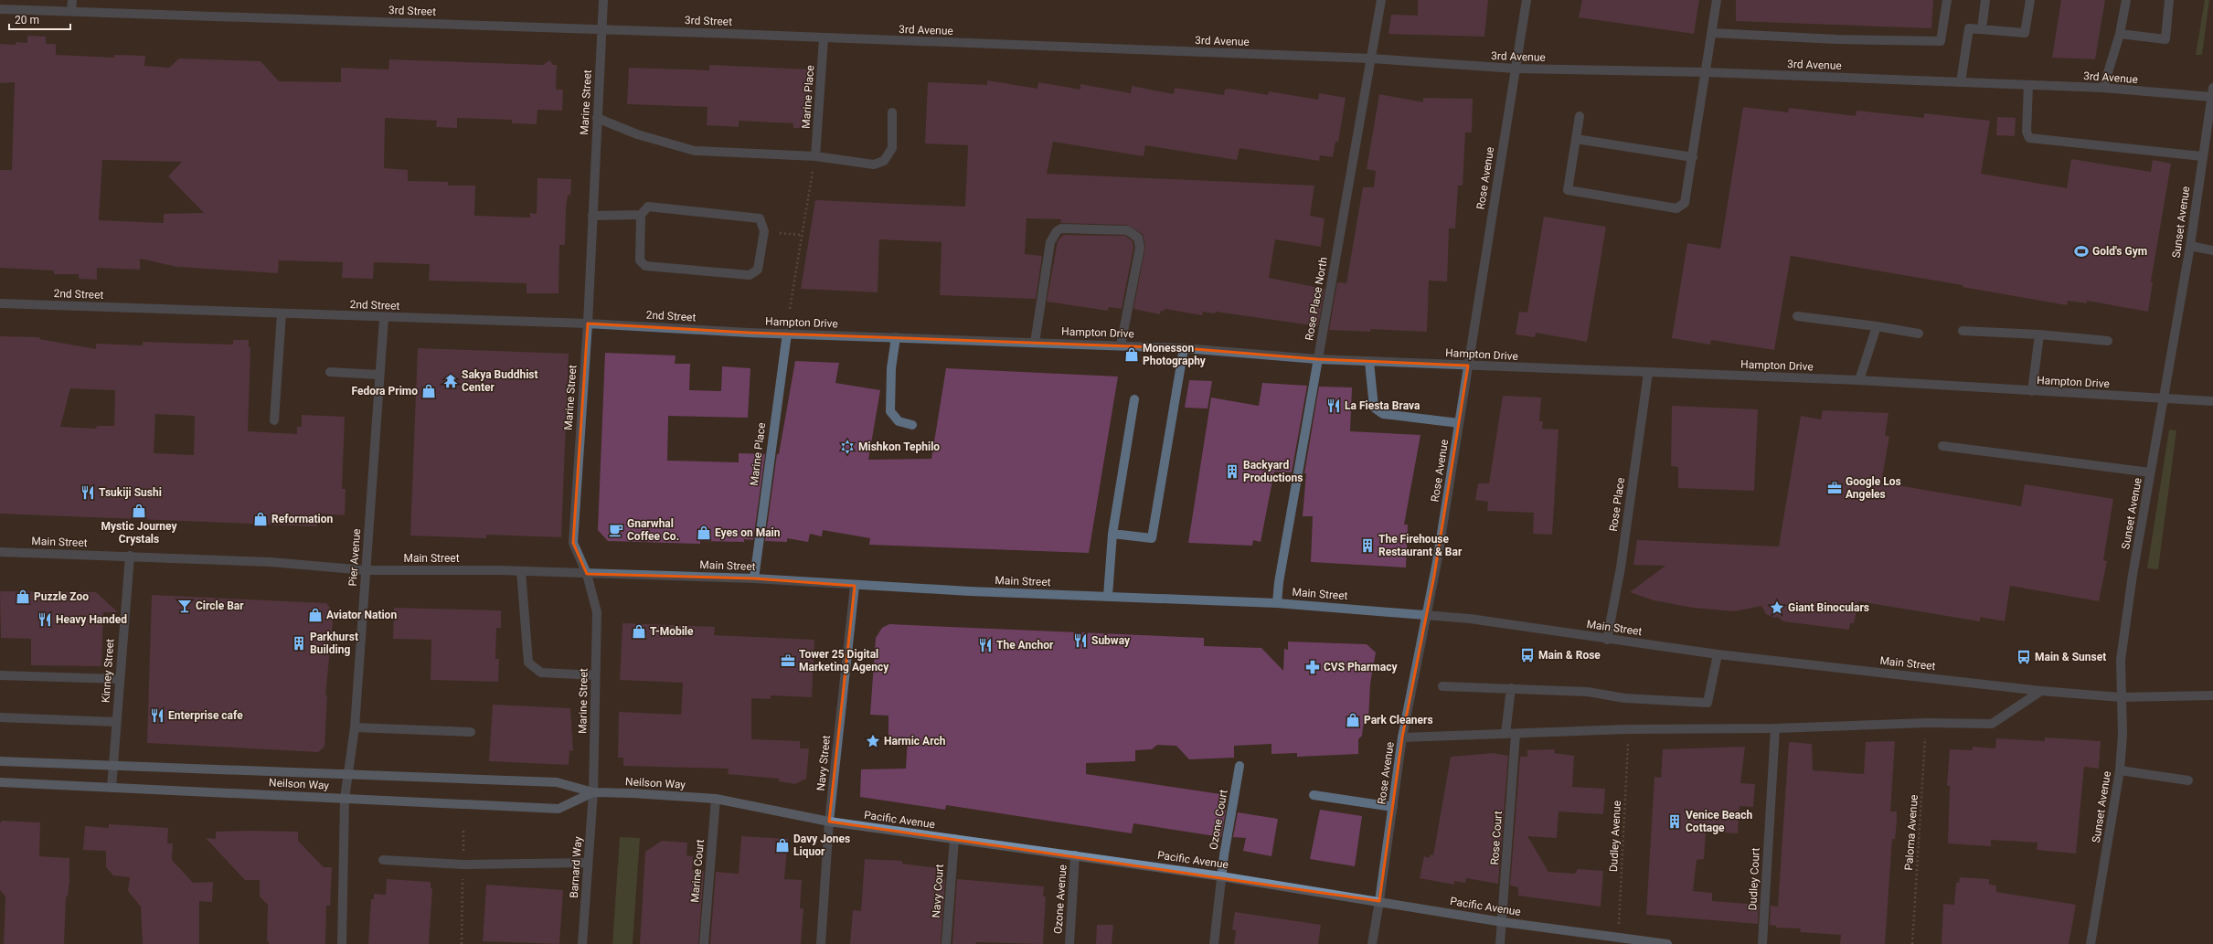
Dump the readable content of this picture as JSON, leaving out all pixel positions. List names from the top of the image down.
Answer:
{
  "streets": {
    "main road": ["Neilson Way", "Pacific Avenue"],
    "street": [
      "3rd Street",
      "3rd Avenue",
      "Marine Place",
      "Marine Street",
      "Rose Avenue",
      "Sunset Avenue",
      "2nd Street",
      "Rose Place North",
      "Hampton Drive",
      "Rose Place",
      "Main Street",
      "Pier Avenue",
      "Kinney Street",
      "Navy Street",
      "Ozone Court",
      "Rose Court",
      "Barnard Way",
      "Marine Court",
      "Dudley Court",
      "Navy Court",
      "Ozone Avenue"
    ],
    "path": ["Paloma Avenue", "Dudley Avenue"]
  },
  "crossings": [
    ["3rd Street", "3rd Avenue"],
    ["3rd Street", "Marine Place"],
    ["3rd Street", "Marine Street"],
    ["3rd Avenue", "Marine Place"],
    ["3rd Avenue", "Rose Avenue"],
    ["3rd Avenue", "Sunset Avenue"],
    ["3rd Avenue", "Rose Place North"],
    ["Marine Place", "Hampton Drive"],
    ["Marine Place", "Main Street"],
    ["Marine Street", "2nd Street"],
    ["Marine Street", "Main Street"],
    ["Marine Street", "Neilson Way"],
    ["Marine Street", "Barnard Way"],
    ["Rose Avenue", "Hampton Drive"],
    ["Rose Avenue", "Main Street"],
    ["Rose Avenue", "Pacific Avenue"],
    ["Sunset Avenue", "Hampton Drive"],
    ["Sunset Avenue", "Main Street"],
    ["2nd Street", "Hampton Drive"],
    ["2nd Street", "Pier Avenue"],
    ["Rose Place North", "Hampton Drive"],
    ["Rose Place North", "Main Street"],
    ["Hampton Drive", "Rose Place"],
    ["Rose Place", "Main Street"],
    ["Main Street", "Pier Avenue"],
    ["Main Street", "Kinney Street"],
    ["Main Street", "Navy Street"],
    ["Pier Avenue", "Neilson Way"],
    ["Kinney Street", "Neilson Way"],
    ["Navy Street", "Pacific Avenue"],
    ["Neilson Way", "Pacific Avenue"],
    ["Neilson Way", "Barnard Way"],
    ["Neilson Way", "Marine Court"],
    ["Pacific Avenue", "Ozone Court"],
    ["Pacific Avenue", "Dudley Avenue"],
    ["Pacific Avenue", "Rose Court"],
    ["Pacific Avenue", "Marine Court"],
    ["Pacific Avenue", "Navy Court"],
    ["Pacific Avenue", "Ozone Avenue"]
  ],
  "places": {
    "sports": ["Gold's Gym"],
    "shop": [
      "Monesson Photography",
      "Fedora Primo",
      "Mystic Journey Crystals",
      "Reformation",
      "Eyes on Main",
      "Puzzle Zoo",
      "Aviator Nation",
      "T-Mobile",
      "Park Cleaners",
      "Davy Jones Liquor"
    ],
    "temple": ["Sakya Buddhist Center"],
    "restaurant": [
      "La Fiesta Brava",
      "Tsukiji Sushi",
      "Heavy Handed",
      "Subway",
      "The Anchor",
      "Enterprise cafe"
    ],
    "synagogue": ["Mishkon Tephilo"],
    "building": [
      "Backyard Productions",
      "The Firehouse Restaurant & Bar",
      "Parkhurst Building",
      "Venice Beach Cottage"
    ],
    "office": ["Google Los Angeles", "Tower 25 Digital Marketing Agency"],
    "cafe": ["Gnarwhal Coffee Co."],
    "bar": ["Circle Bar"],
    "place": ["Giant Binoculars", "Harmic Arch"],
    "bus stop": ["Main & Rose", "Main & Sunset"],
    "pharmacy": ["CVS Pharmacy"]
  },
  "scale_bar": "20 m"
}
